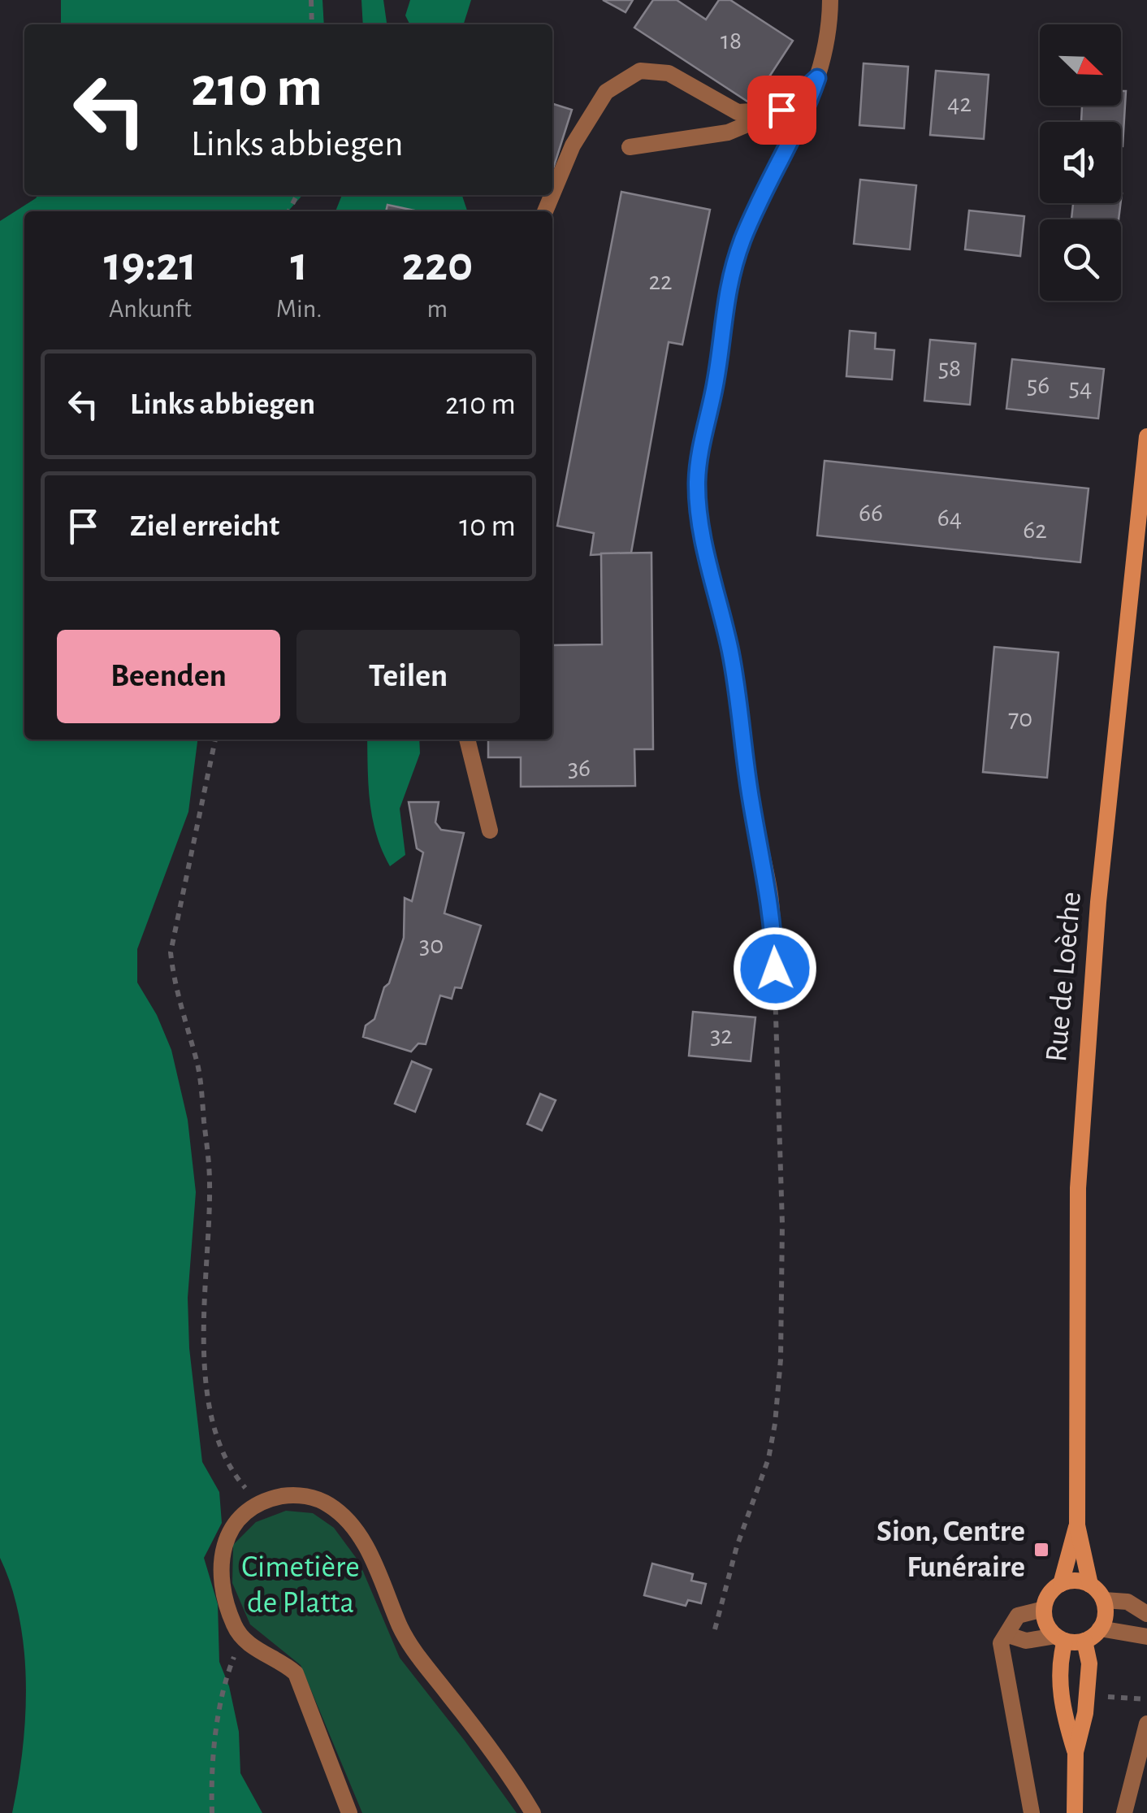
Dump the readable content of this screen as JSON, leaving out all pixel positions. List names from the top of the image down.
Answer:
{
  "streets": {
    "street": ["Rue de Loèche"]
  },
  "parks": ["Cimetière de Platta"],
  "places": {
    "transit": ["Sion, Centre Funéraire"]
  },
  "house_numbers": [
    "18",
    "42",
    "22",
    "58",
    "56",
    "54",
    "66",
    "64",
    "62",
    "70",
    "36",
    "30",
    "32"
  ],
  "north": "bottom right",
  "page": {
    "turn": ["210 m", "Links abbiegen"],
    "eta": [
      "19:21",
      "Ankunft",
      "1",
      "Min.",
      "220",
      "m"
    ],
    "list": [
      {
        "name": "Links abbiegen",
        "value": "210 m"
      },
      {
        "name": "Ziel erreicht",
        "value": "10 m"
      }
    ],
    "buttons": ["Beenden", "Teilen"]
  }
}
